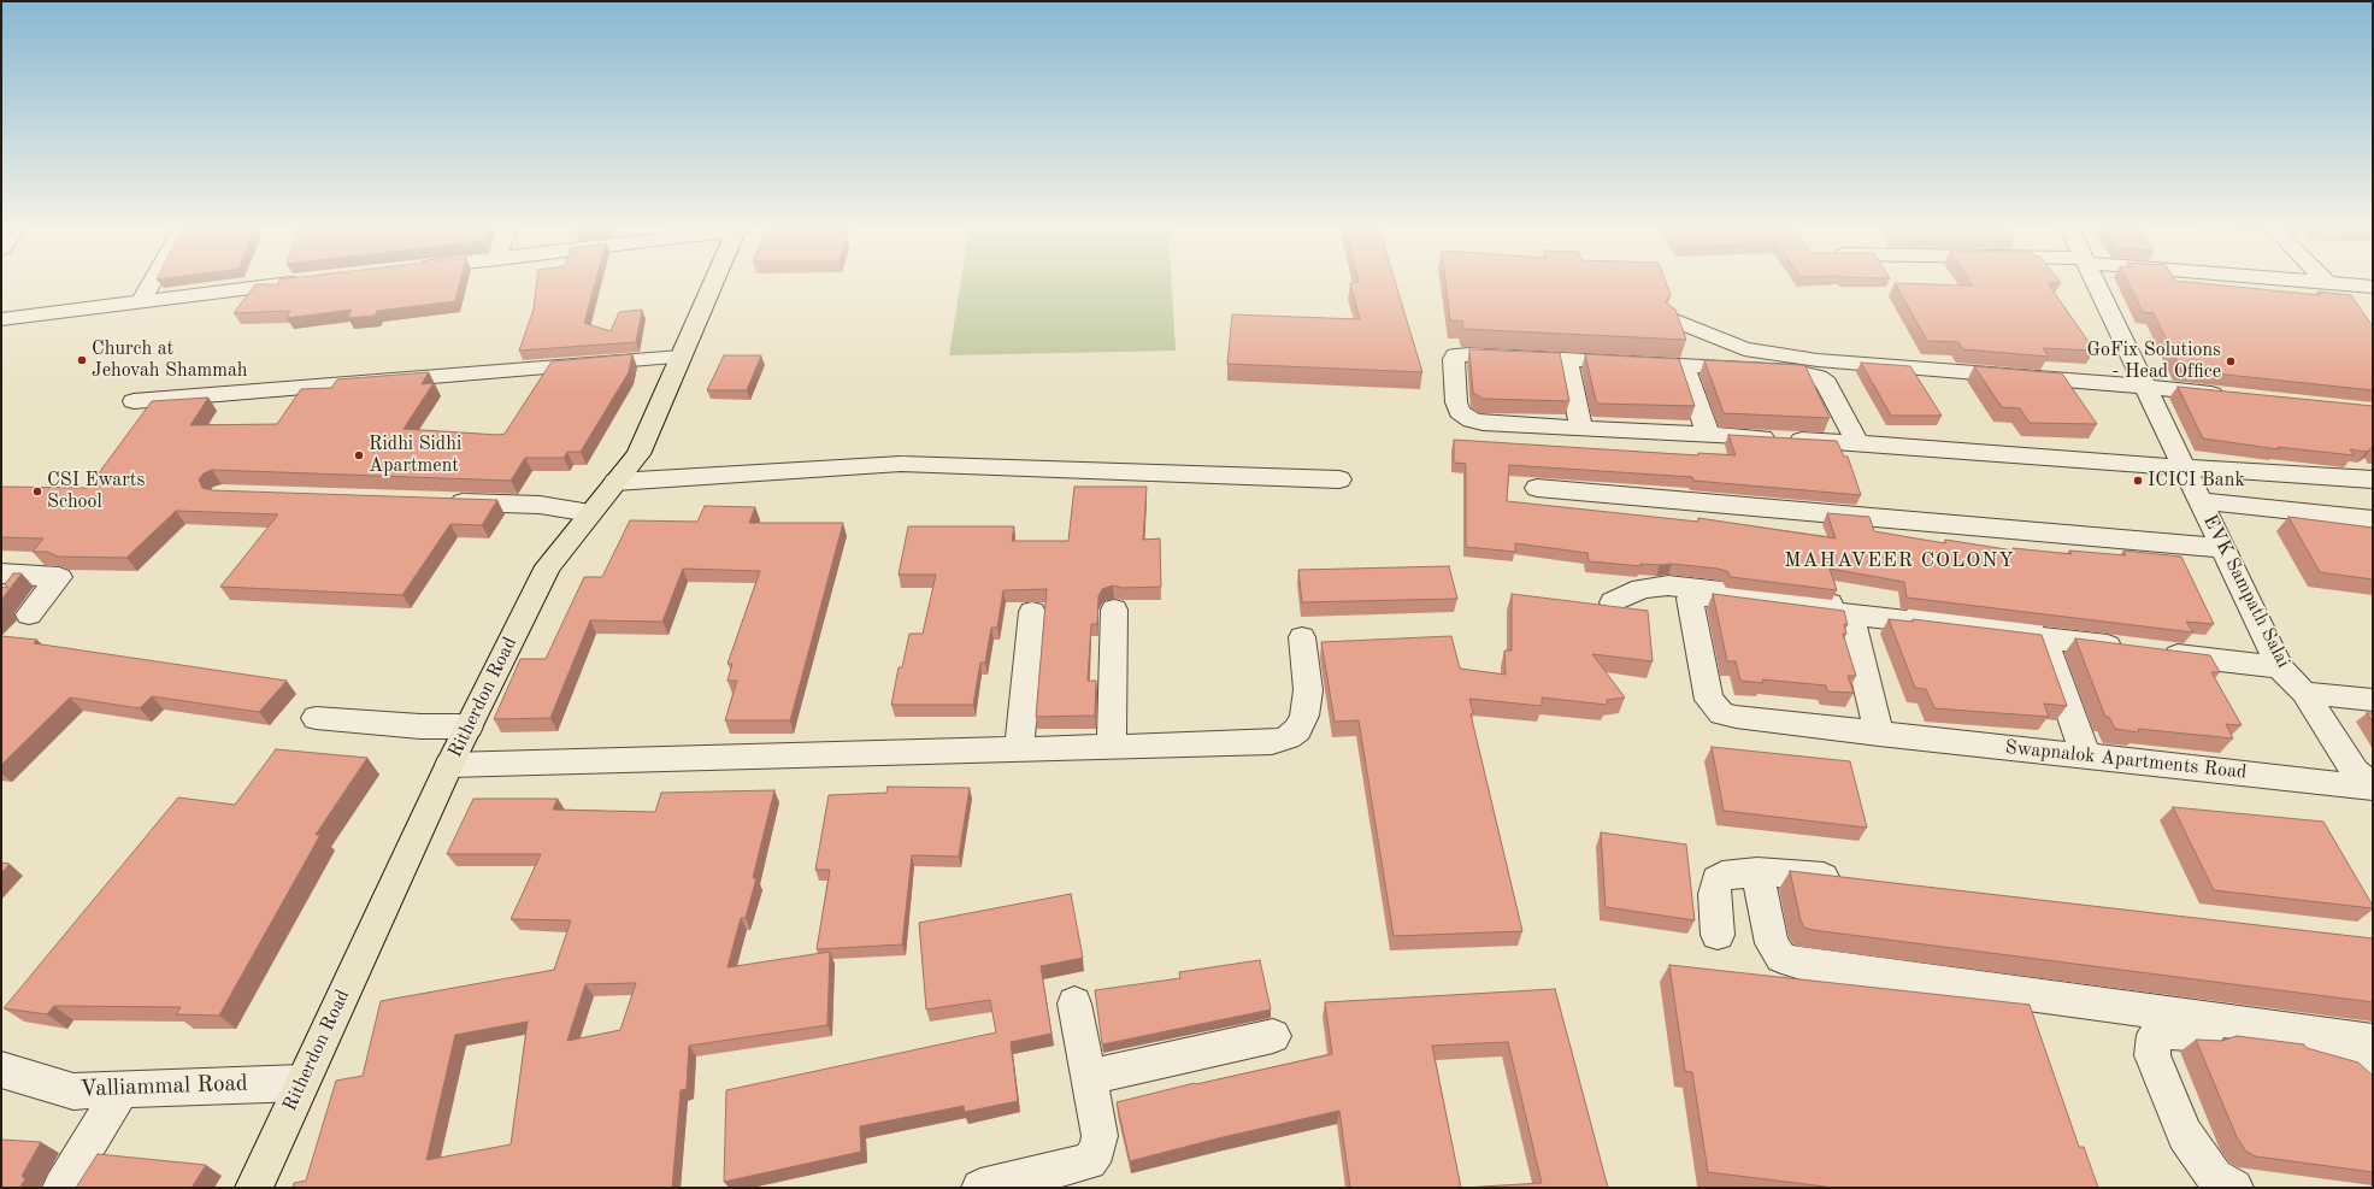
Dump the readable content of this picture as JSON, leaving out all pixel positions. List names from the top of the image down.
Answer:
{
  "streets": {
    "main road": ["Ritherdon Road"],
    "street": ["EVK Sampath Salai", "Swapnalok Apartments Road", "Valliammal Road"]
  },
  "crossings": [
    ["EVK Sampath Salai", "Swapnalok Apartments Road"],
    ["Ritherdon Road", "Valliammal Road"]
  ],
  "districts": ["MAHAVEER COLONY"],
  "places": [
    "Church at Jehovah Shammah",
    "GoFix Solutions - Head Office",
    "Ridhi Sidhi Apartment",
    "ICICI Bank",
    "CSI Ewarts School"
  ]
}
